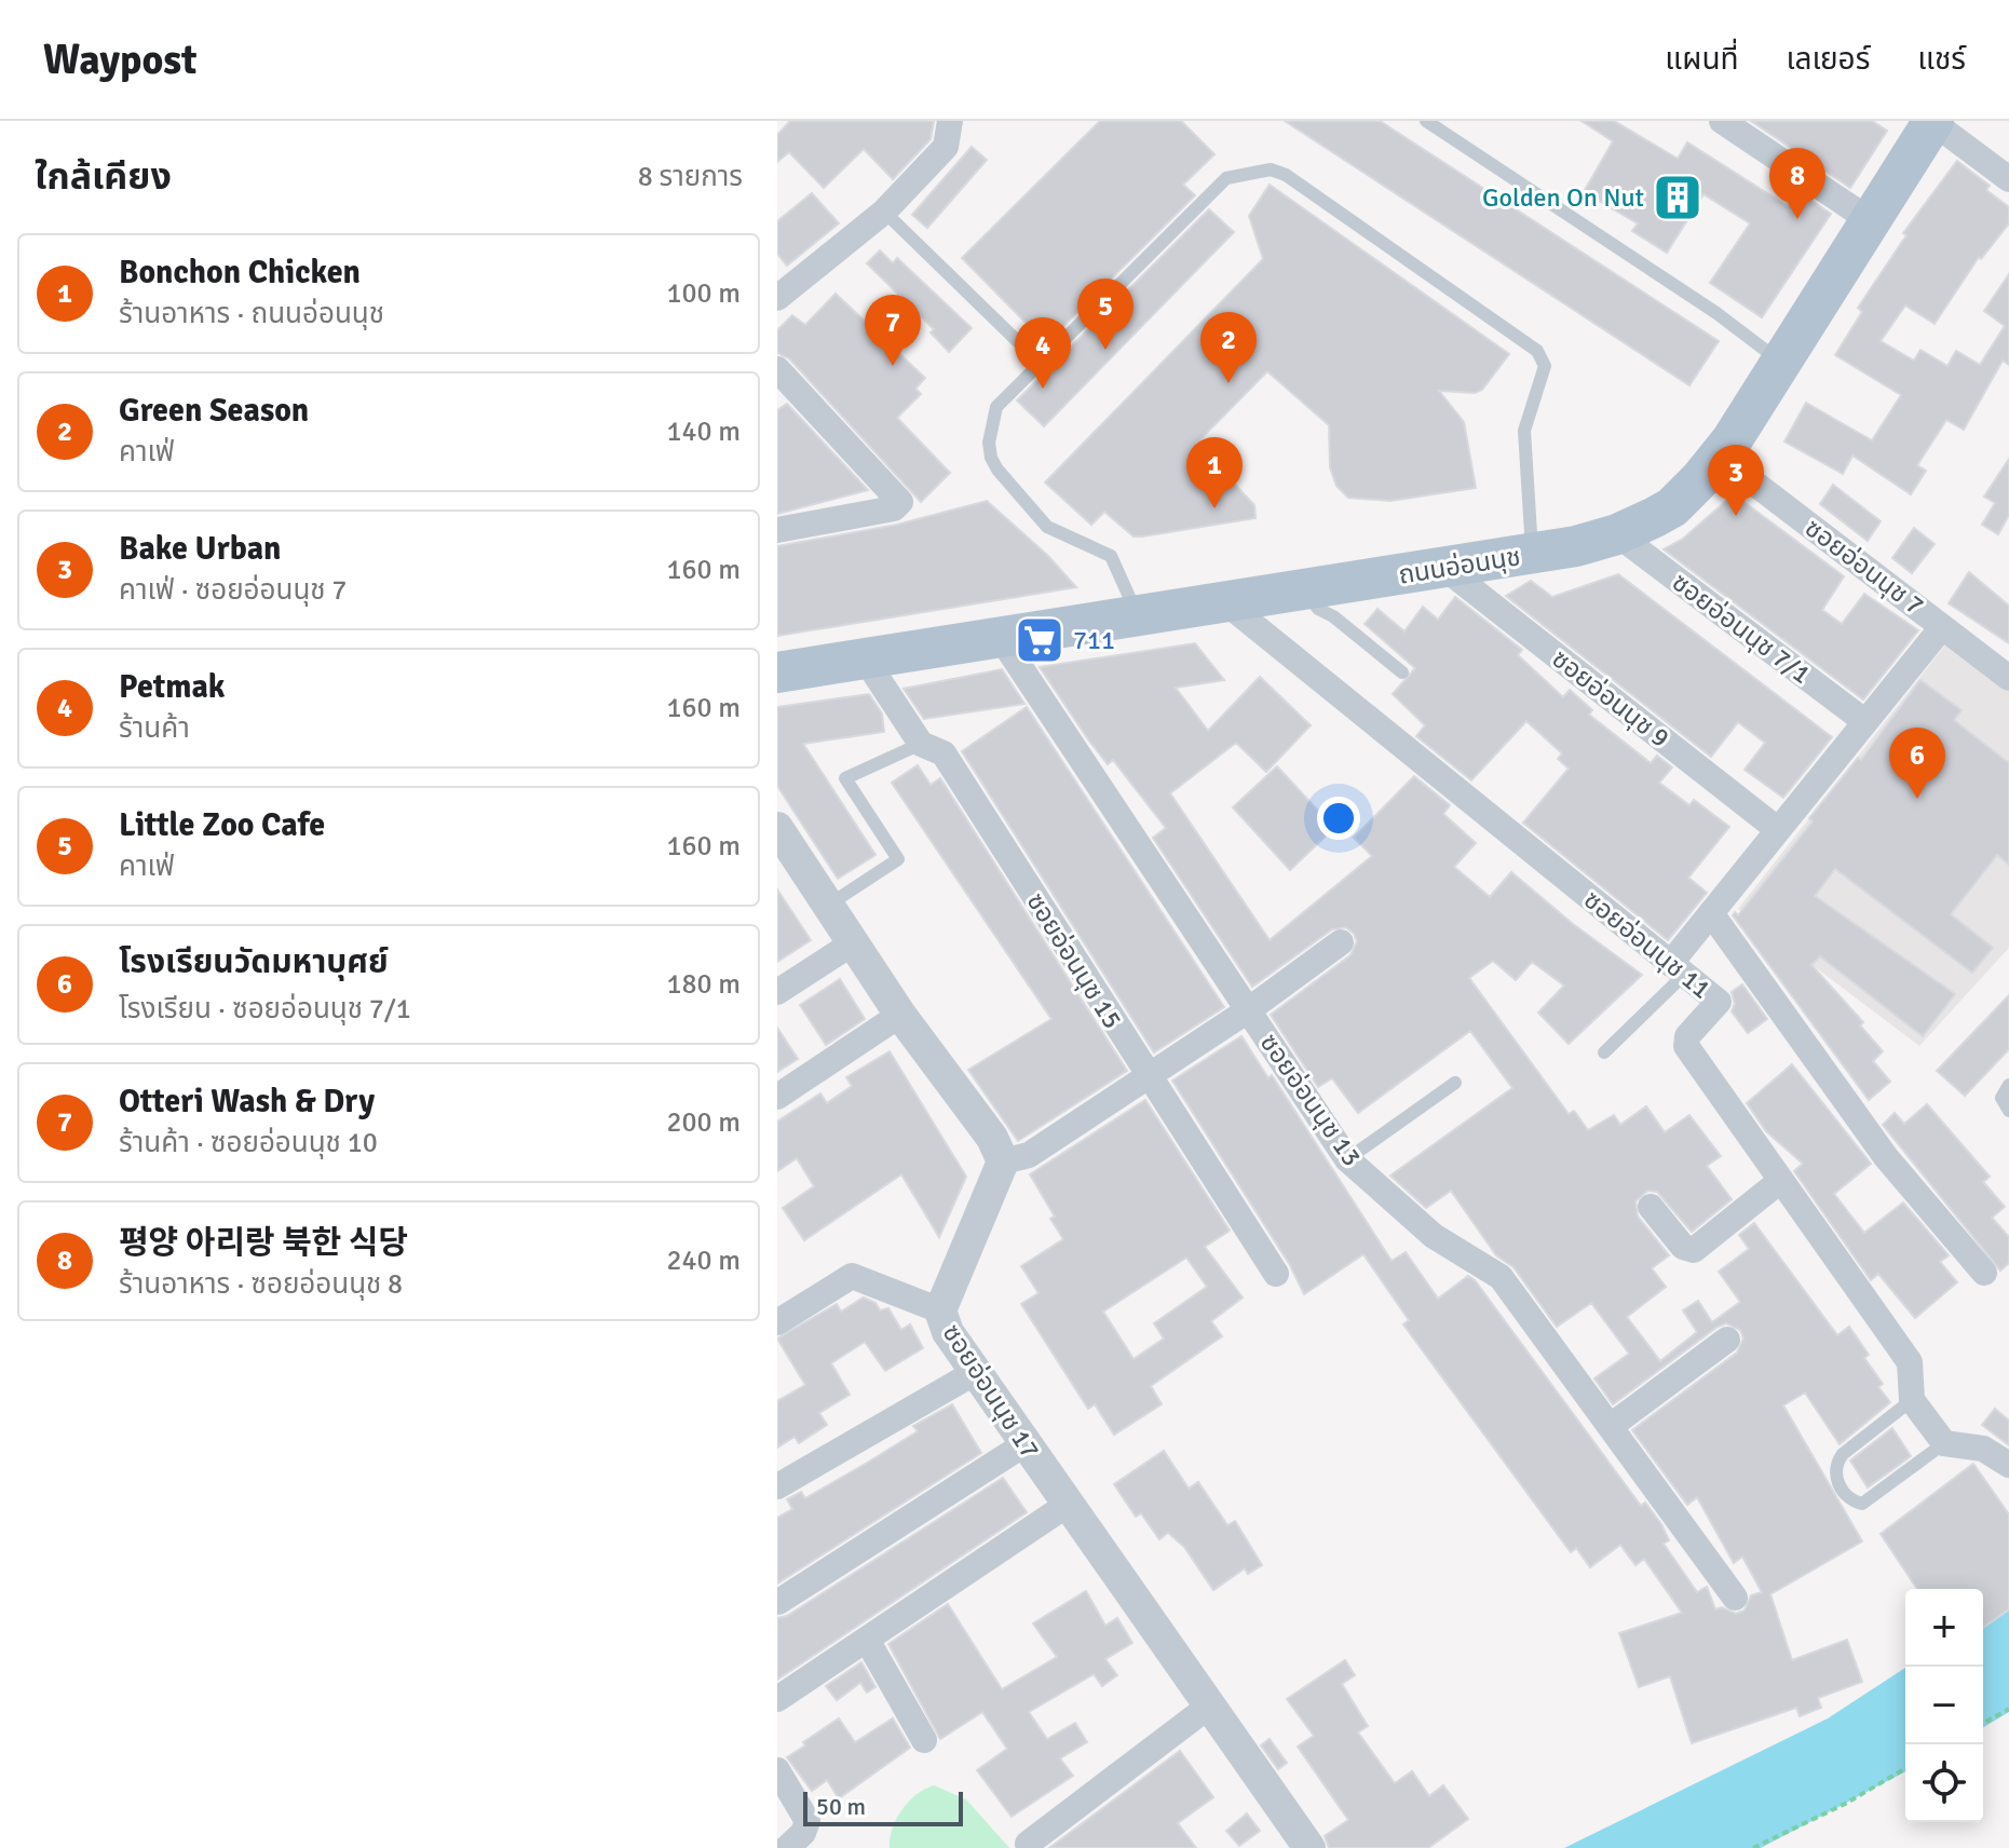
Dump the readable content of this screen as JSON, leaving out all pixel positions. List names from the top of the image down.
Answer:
{
  "streets": {
    "main road": ["ถนนอ่อนนุช"],
    "street": [
      "ซอยอ่อนนุช 7",
      "ซอยอ่อนนุช 7/1",
      "ซอยอ่อนนุช 9",
      "ซอยอ่อนนุช 11",
      "ซอยอ่อนนุช 15",
      "ซอยอ่อนนุช 13",
      "ซอยอ่อนนุช 17"
    ]
  },
  "crossings": [
    ["ถนนอ่อนนุช", "ซอยอ่อนนุช 7"],
    ["ถนนอ่อนนุช", "ซอยอ่อนนุช 7/1"],
    ["ถนนอ่อนนุช", "ซอยอ่อนนุช 9"],
    ["ถนนอ่อนนุช", "ซอยอ่อนนุช 11"],
    ["ถนนอ่อนนุช", "ซอยอ่อนนุช 15"],
    ["ถนนอ่อนนุช", "ซอยอ่อนนุช 13"]
  ],
  "places": {
    "building": ["Golden On Nut"],
    "supermarket": ["711"]
  },
  "scale_bar": "50 m",
  "page": {
    "header": "Waypost",
    "nav": ["แผนที่", "เลเยอร์", "แชร์"],
    "heading": ["ใกล้เคียง", "8 รายการ"],
    "pins": [
      "8",
      "5",
      "7",
      "2",
      "4",
      "1",
      "3",
      "6"
    ],
    "list": [
      {
        "mark": "1",
        "name": "Bonchon Chicken",
        "note": "ร้านอาหาร · ถนนอ่อนนุช",
        "value": "100 m"
      },
      {
        "mark": "2",
        "name": "Green Season",
        "note": "คาเฟ่",
        "value": "140 m"
      },
      {
        "mark": "3",
        "name": "Bake Urban",
        "note": "คาเฟ่ · ซอยอ่อนนุช 7",
        "value": "160 m"
      },
      {
        "mark": "4",
        "name": "Petmak",
        "note": "ร้านค้า",
        "value": "160 m"
      },
      {
        "mark": "5",
        "name": "Little Zoo Cafe",
        "note": "คาเฟ่",
        "value": "160 m"
      },
      {
        "mark": "6",
        "name": "โรงเรียนวัดมหาบุศย์",
        "note": "โรงเรียน · ซอยอ่อนนุช 7/1",
        "value": "180 m"
      },
      {
        "mark": "7",
        "name": "Otteri Wash & Dry",
        "note": "ร้านค้า · ซอยอ่อนนุช 10",
        "value": "200 m"
      },
      {
        "mark": "8",
        "name": "평양 아리랑 북한 식당",
        "note": "ร้านอาหาร · ซอยอ่อนนุช 8",
        "value": "240 m"
      }
    ],
    "map_buttons": ["+", "−"],
    "scale": "50 m"
  }
}
